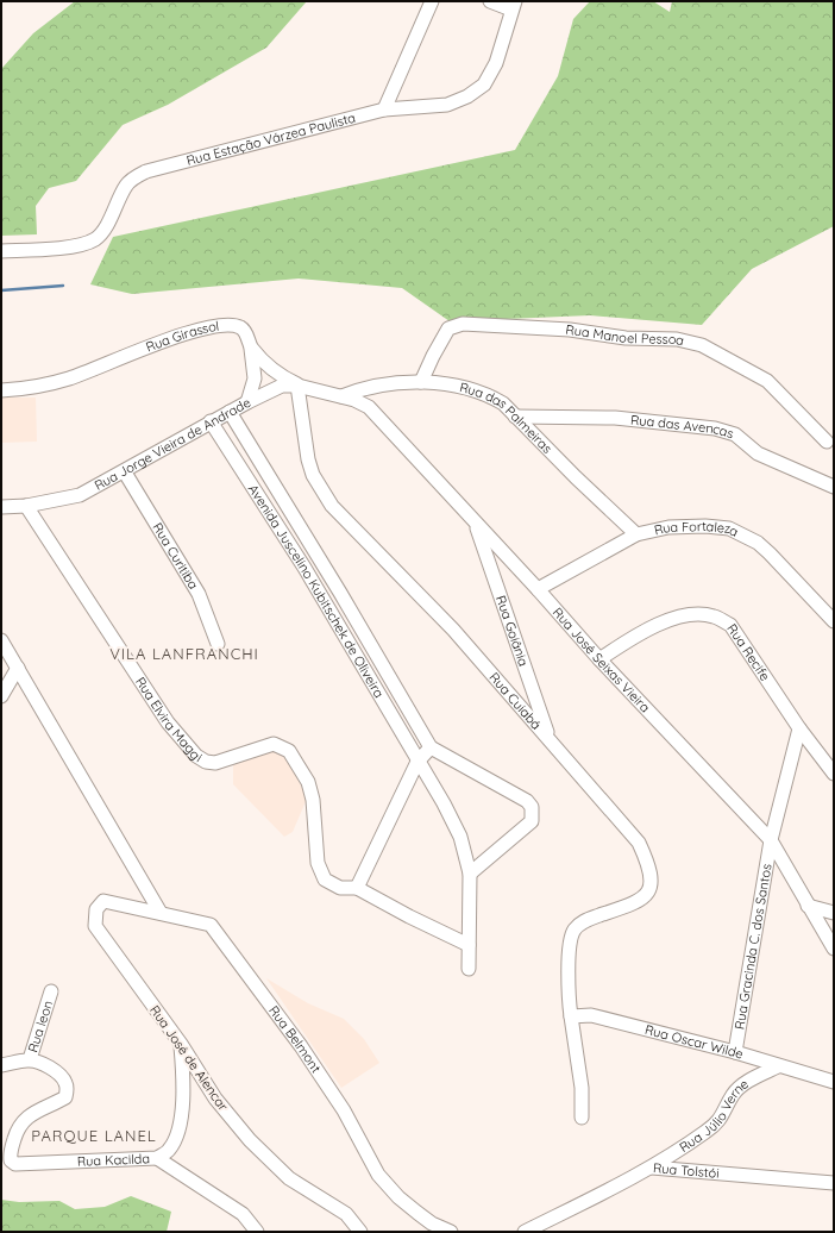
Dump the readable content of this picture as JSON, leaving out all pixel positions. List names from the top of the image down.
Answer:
{
  "streets": {
    "street": [
      "Rua Estação Várzea Paulista",
      "Rua Manoel Pessoa",
      "Rua Girassol",
      "Rua das Palmeiras",
      "Rua das Avencas",
      "Rua Jorge Vieira de Andrade",
      "Rua Fortaleza",
      "Rua Curitiba",
      "Avenida Juscelino Kubitschek de Oliveira",
      "Rua Goiânia",
      "Rua Recife",
      "Rua José Seixas Vieira",
      "Rua Cuiabá",
      "Rua Elvira Maggi",
      "Rua Gracinda C. dos Santos",
      "Rua leon",
      "Rua Belmont",
      "Rua Oscar Wilde",
      "Rua José de Alencar",
      "Rua Júlio Verne",
      "Rua Kacilda",
      "Rua Tolstói"
    ]
  },
  "crossings": [
    ["Rua Manoel Pessoa", "Rua das Palmeiras"],
    ["Rua Girassol", "Rua Jorge Vieira de Andrade"],
    ["Rua Girassol", "Rua Cuiabá"],
    ["Rua das Palmeiras", "Rua das Avencas"],
    ["Rua das Palmeiras", "Rua Jorge Vieira de Andrade"],
    ["Rua das Palmeiras", "Rua Fortaleza"],
    ["Rua das Palmeiras", "Rua José Seixas Vieira"],
    ["Rua Jorge Vieira de Andrade", "Rua Curitiba"],
    ["Rua Jorge Vieira de Andrade", "Avenida Juscelino Kubitschek de Oliveira"],
    ["Rua Jorge Vieira de Andrade", "Rua José Seixas Vieira"],
    ["Rua Jorge Vieira de Andrade", "Rua Cuiabá"],
    ["Rua Jorge Vieira de Andrade", "Rua Elvira Maggi"],
    ["Rua Fortaleza", "Rua José Seixas Vieira"],
    ["Rua Goiânia", "Rua José Seixas Vieira"],
    ["Rua Goiânia", "Rua Cuiabá"],
    ["Rua Recife", "Rua José Seixas Vieira"],
    ["Rua Recife", "Rua Gracinda C. dos Santos"],
    ["Rua José Seixas Vieira", "Rua Gracinda C. dos Santos"],
    ["Rua Cuiabá", "Rua Oscar Wilde"],
    ["Rua Gracinda C. dos Santos", "Rua Oscar Wilde"],
    ["Rua leon", "Rua Kacilda"],
    ["Rua Belmont", "Rua José de Alencar"],
    ["Rua Oscar Wilde", "Rua Júlio Verne"],
    ["Rua José de Alencar", "Rua Kacilda"],
    ["Rua Júlio Verne", "Rua Tolstói"]
  ],
  "districts": ["VILA LANFRANCHI", "PARQUE LANEL"]
}
